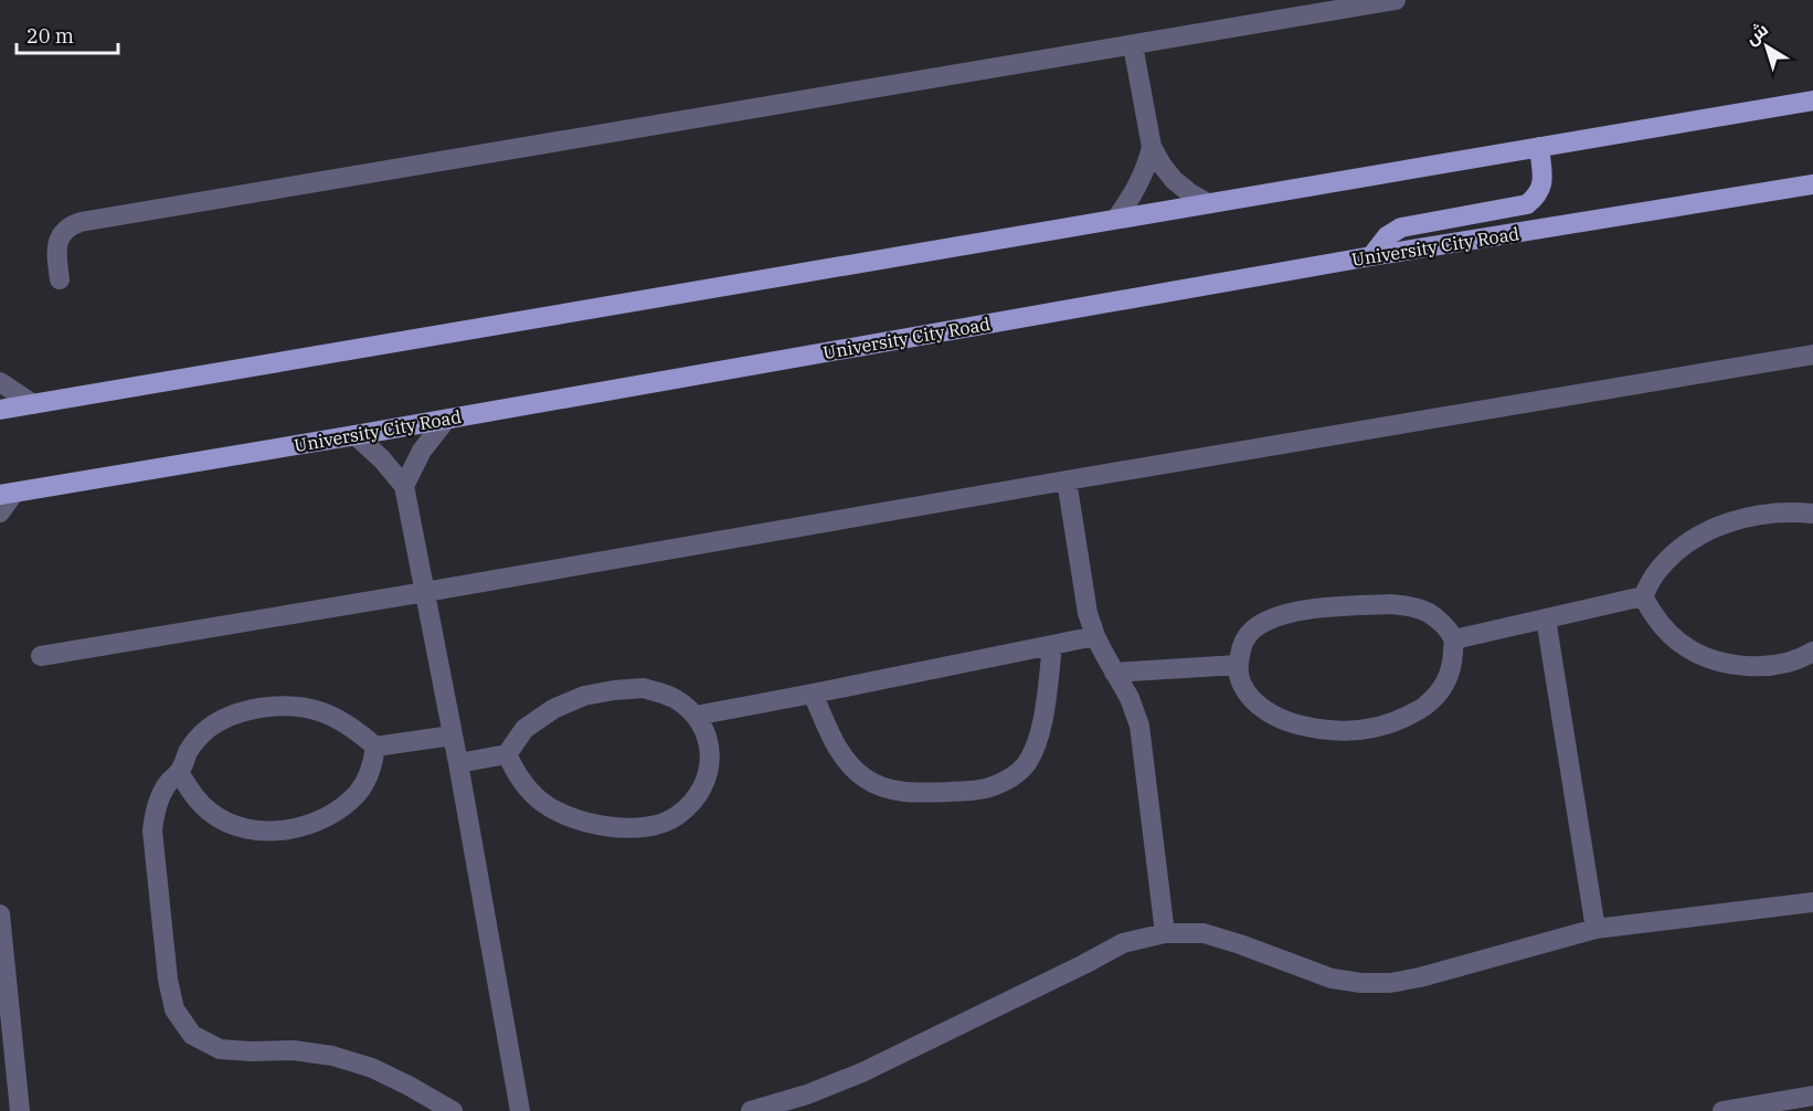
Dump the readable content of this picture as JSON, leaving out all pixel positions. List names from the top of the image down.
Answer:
{
  "streets": {
    "main road": ["University City Road"]
  },
  "scale_bar": "20 m",
  "north": "top left"
}
